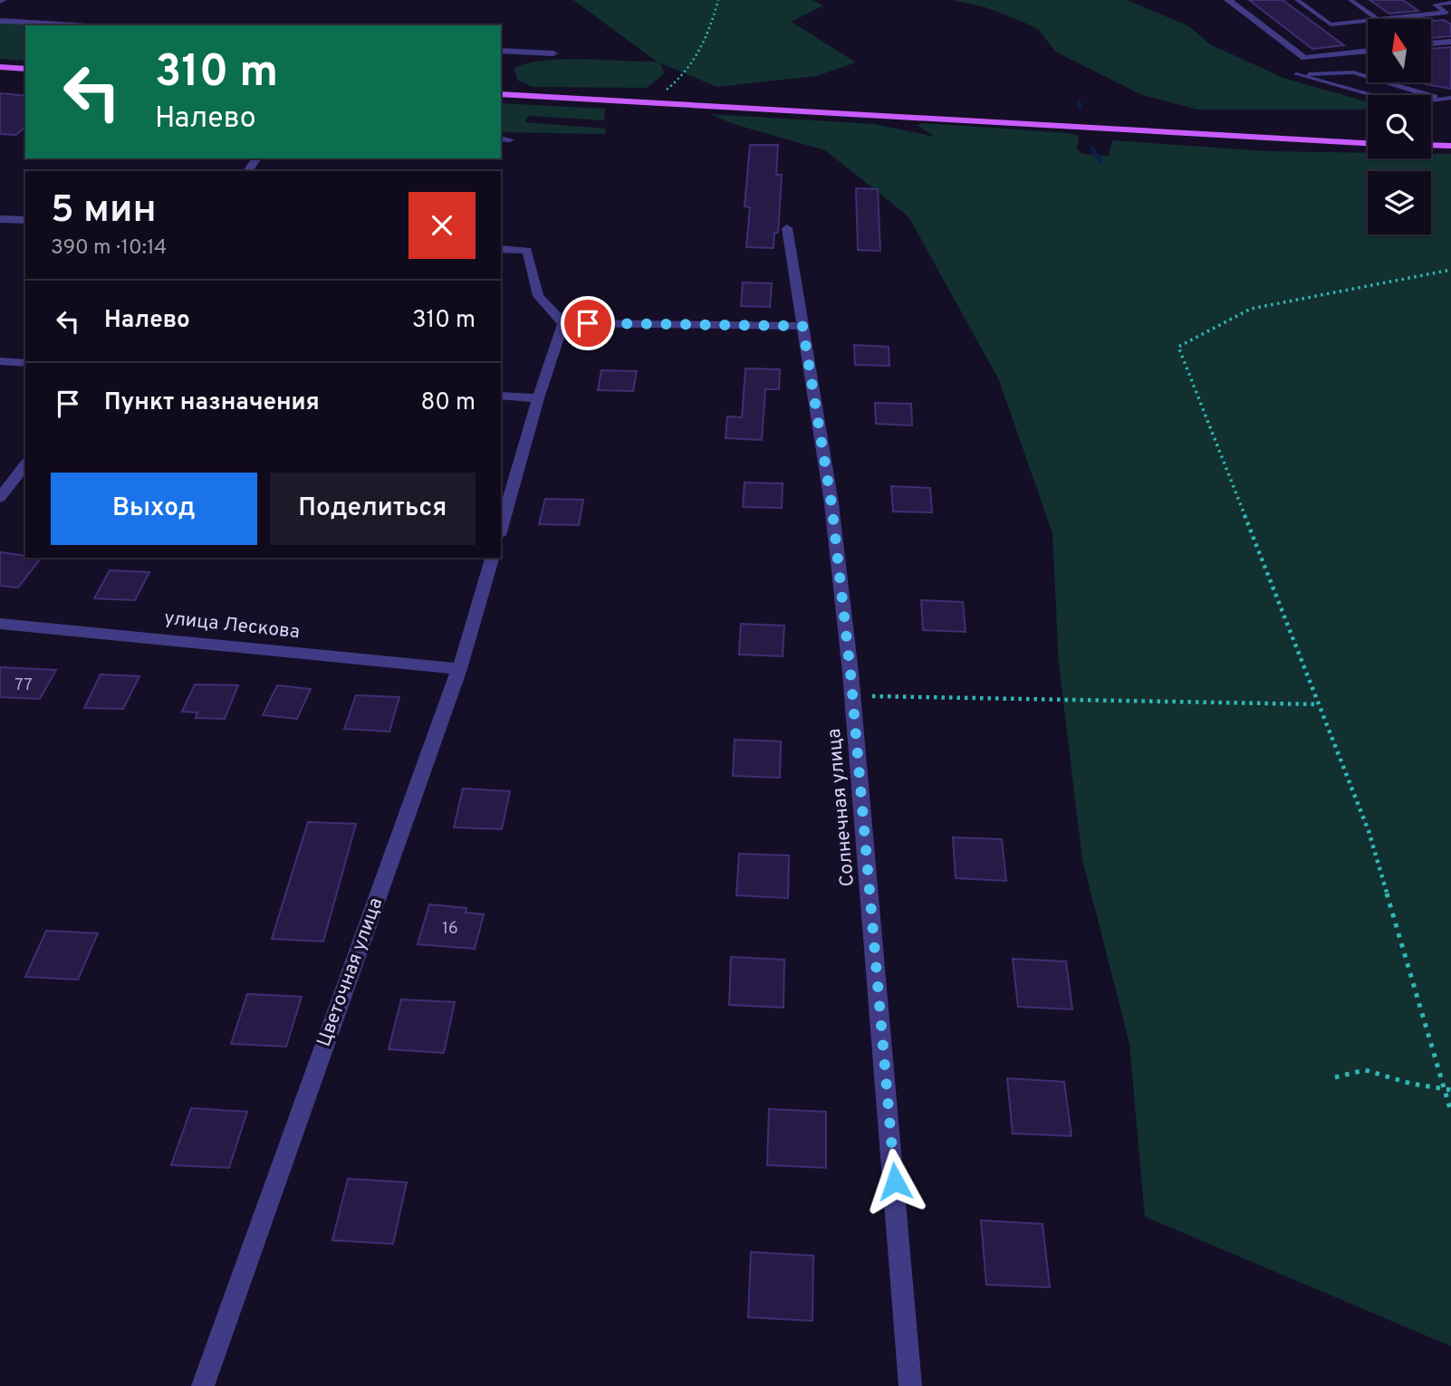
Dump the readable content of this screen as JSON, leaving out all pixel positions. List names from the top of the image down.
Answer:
{
  "streets": {
    "street": ["улица Лескова", "Солнечная улица", "Цветочная улица"]
  },
  "crossings": [
    ["улица Лескова", "Цветочная улица"]
  ],
  "house_numbers": ["77", "16"],
  "north": "top",
  "page": {
    "turn": ["310 m", "Налево"],
    "heading": ["5 мин", "390 m · 10:14"],
    "list": [
      {
        "name": "Налево",
        "value": "310 m"
      },
      {
        "name": "Пункт назначения",
        "value": "80 m"
      }
    ],
    "buttons": ["Выход", "Поделиться"]
  }
}
